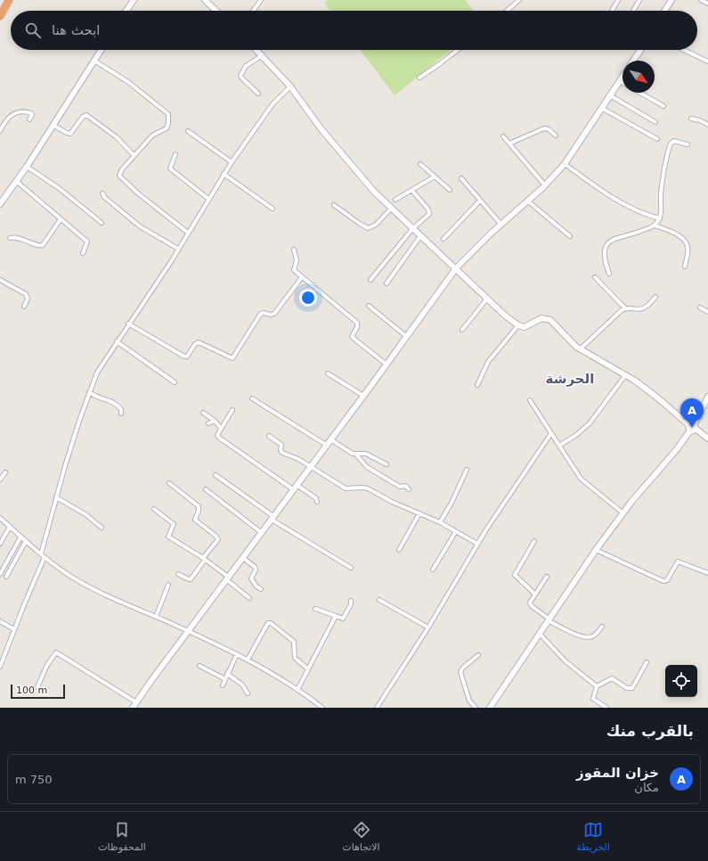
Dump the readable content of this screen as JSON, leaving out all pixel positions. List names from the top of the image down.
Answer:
{
  "districts": ["الحرشة"],
  "scale_bar": "100 m",
  "north": "bottom right",
  "page": {
    "search": "ابحث هنا",
    "pins": "A",
    "scale": "100 m",
    "heading": "بالقرب منك",
    "list": [
      {
        "mark": "A",
        "name": "خزان المقوز",
        "note": "مكان",
        "value": "750 m"
      }
    ],
    "nav": ["الخريطة", "الاتجاهات", "المحفوظات"]
  }
}
